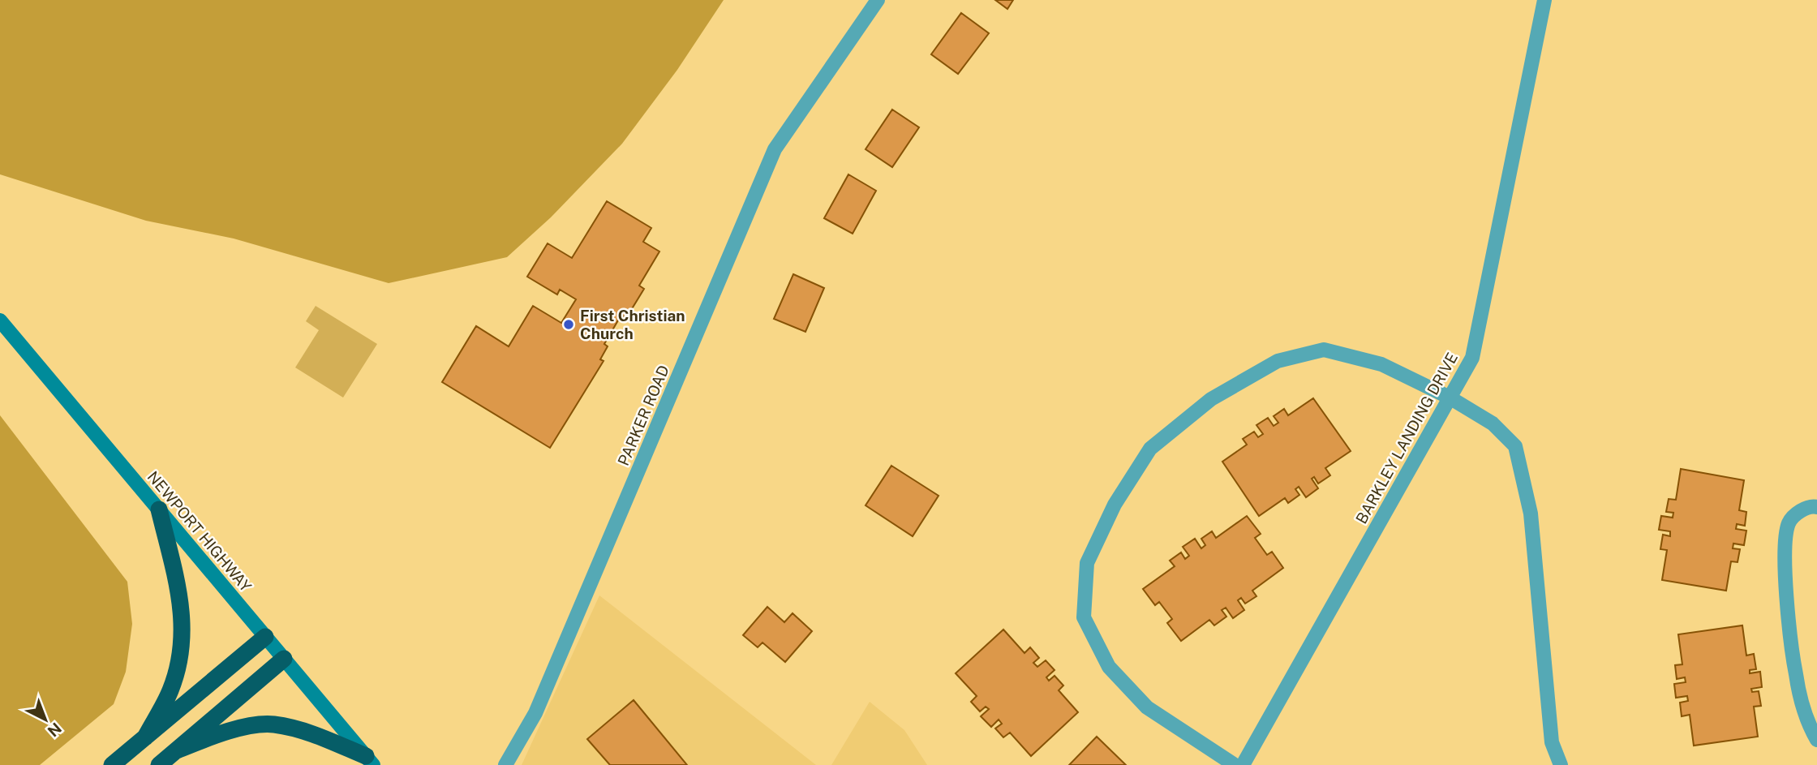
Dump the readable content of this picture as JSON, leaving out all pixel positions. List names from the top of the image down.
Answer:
{
  "streets": {
    "main road": ["NEWPORT HIGHWAY"],
    "street": ["PARKER ROAD", "BARKLEY LANDING DRIVE"]
  },
  "places": ["First Christian Church"],
  "north": "bottom right"
}
